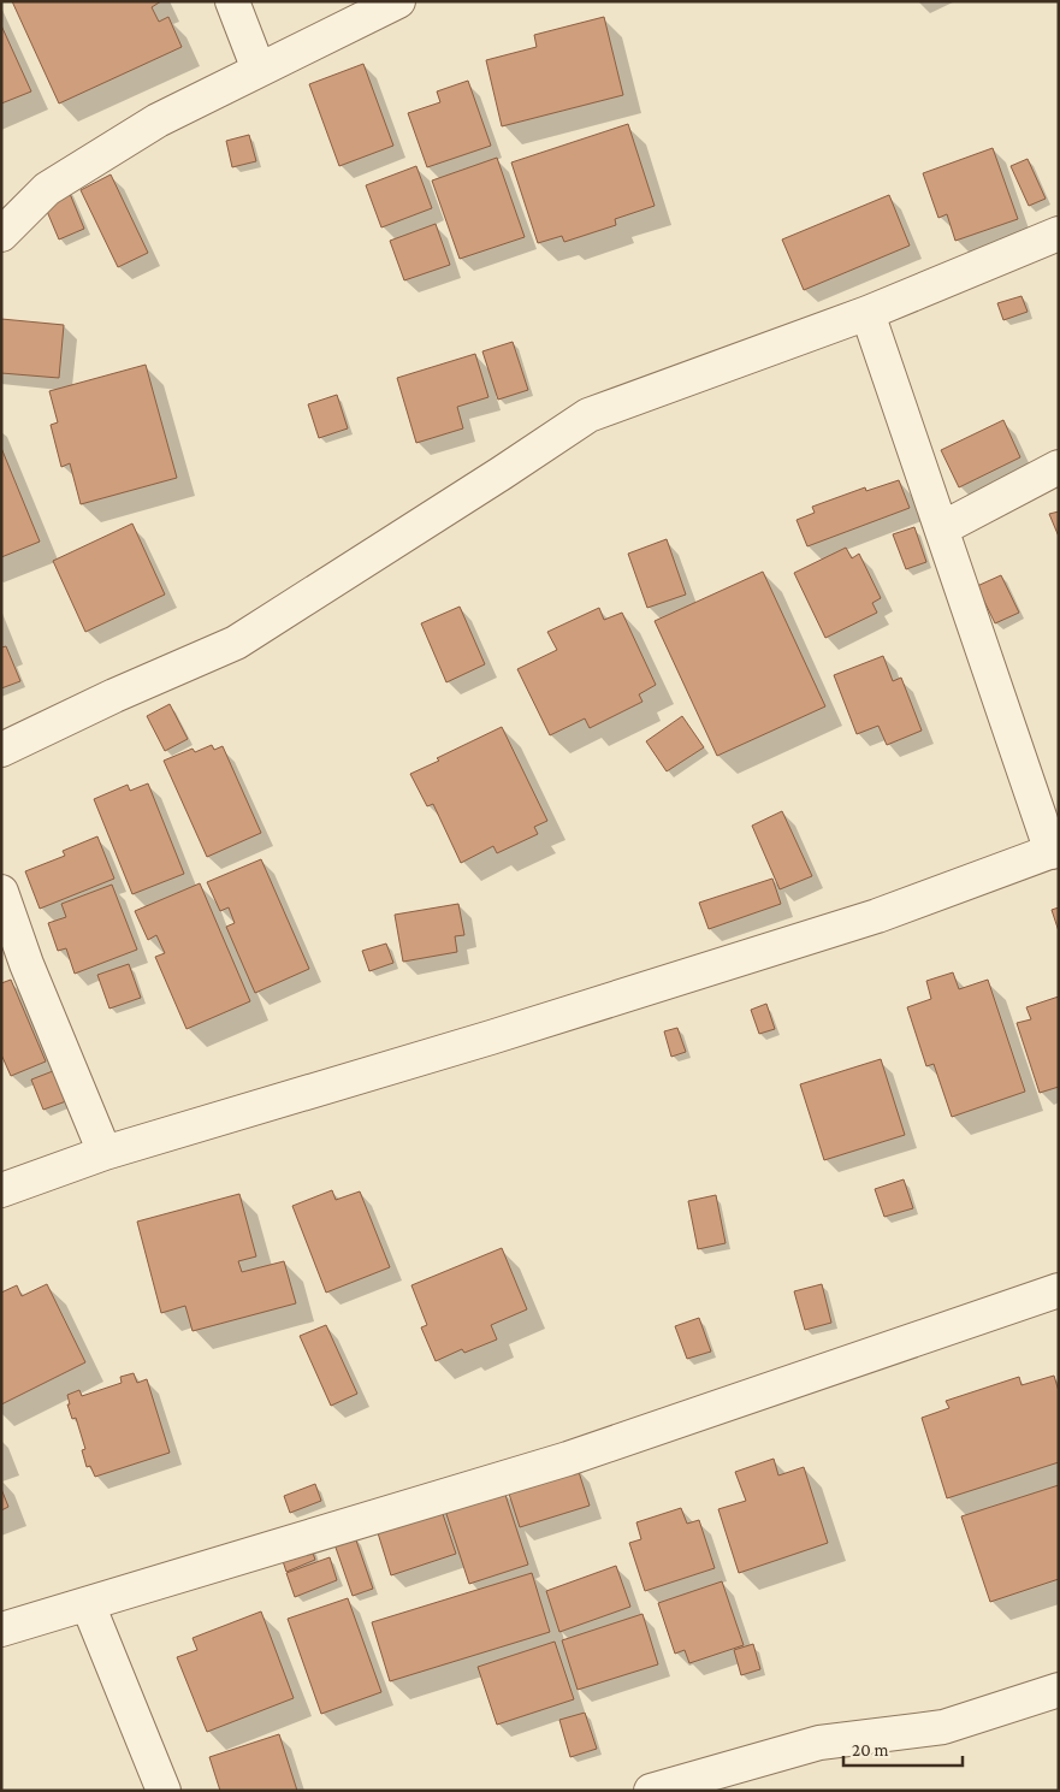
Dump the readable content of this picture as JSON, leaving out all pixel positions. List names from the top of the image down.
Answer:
{
  "scale_bar": "20 m"
}
